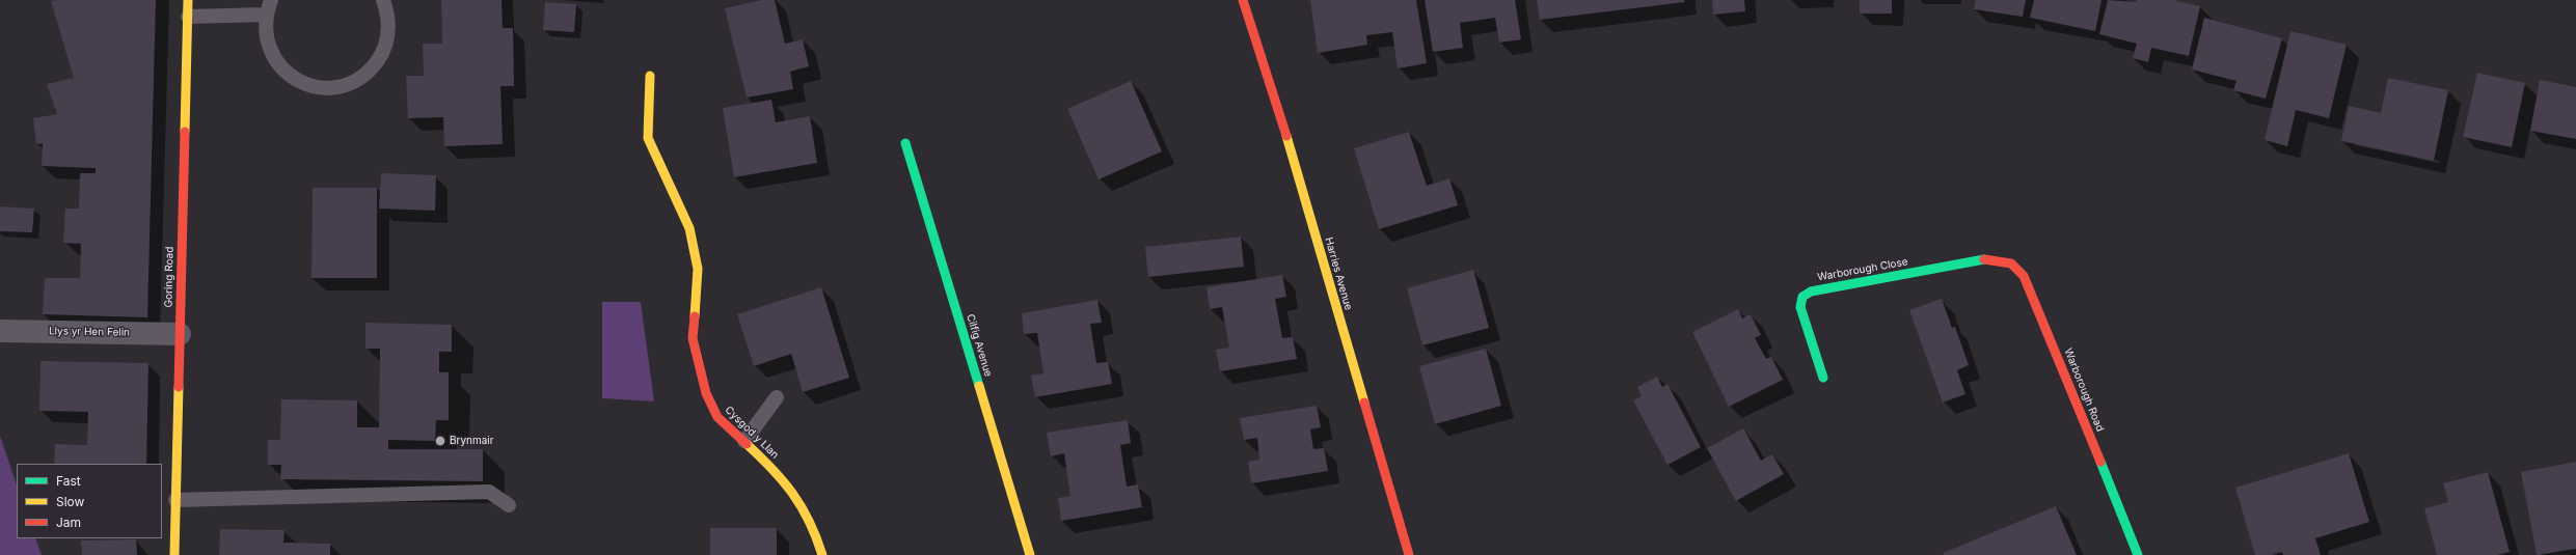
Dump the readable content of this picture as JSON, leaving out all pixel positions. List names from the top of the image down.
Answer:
{
  "streets": {
    "street": [
      "Warborough Close",
      "Harries Avenue",
      "Goring Road",
      "Llys yr Hen Felin",
      "Cilfig Avenue",
      "Warborough Road",
      "Cysgod y Llan"
    ]
  },
  "crossings": [
    ["Warborough Close", "Warborough Road"],
    ["Goring Road", "Llys yr Hen Felin"]
  ],
  "places": ["Brynmair"],
  "legend": ["Fast", "Slow", "Jam"]
}
